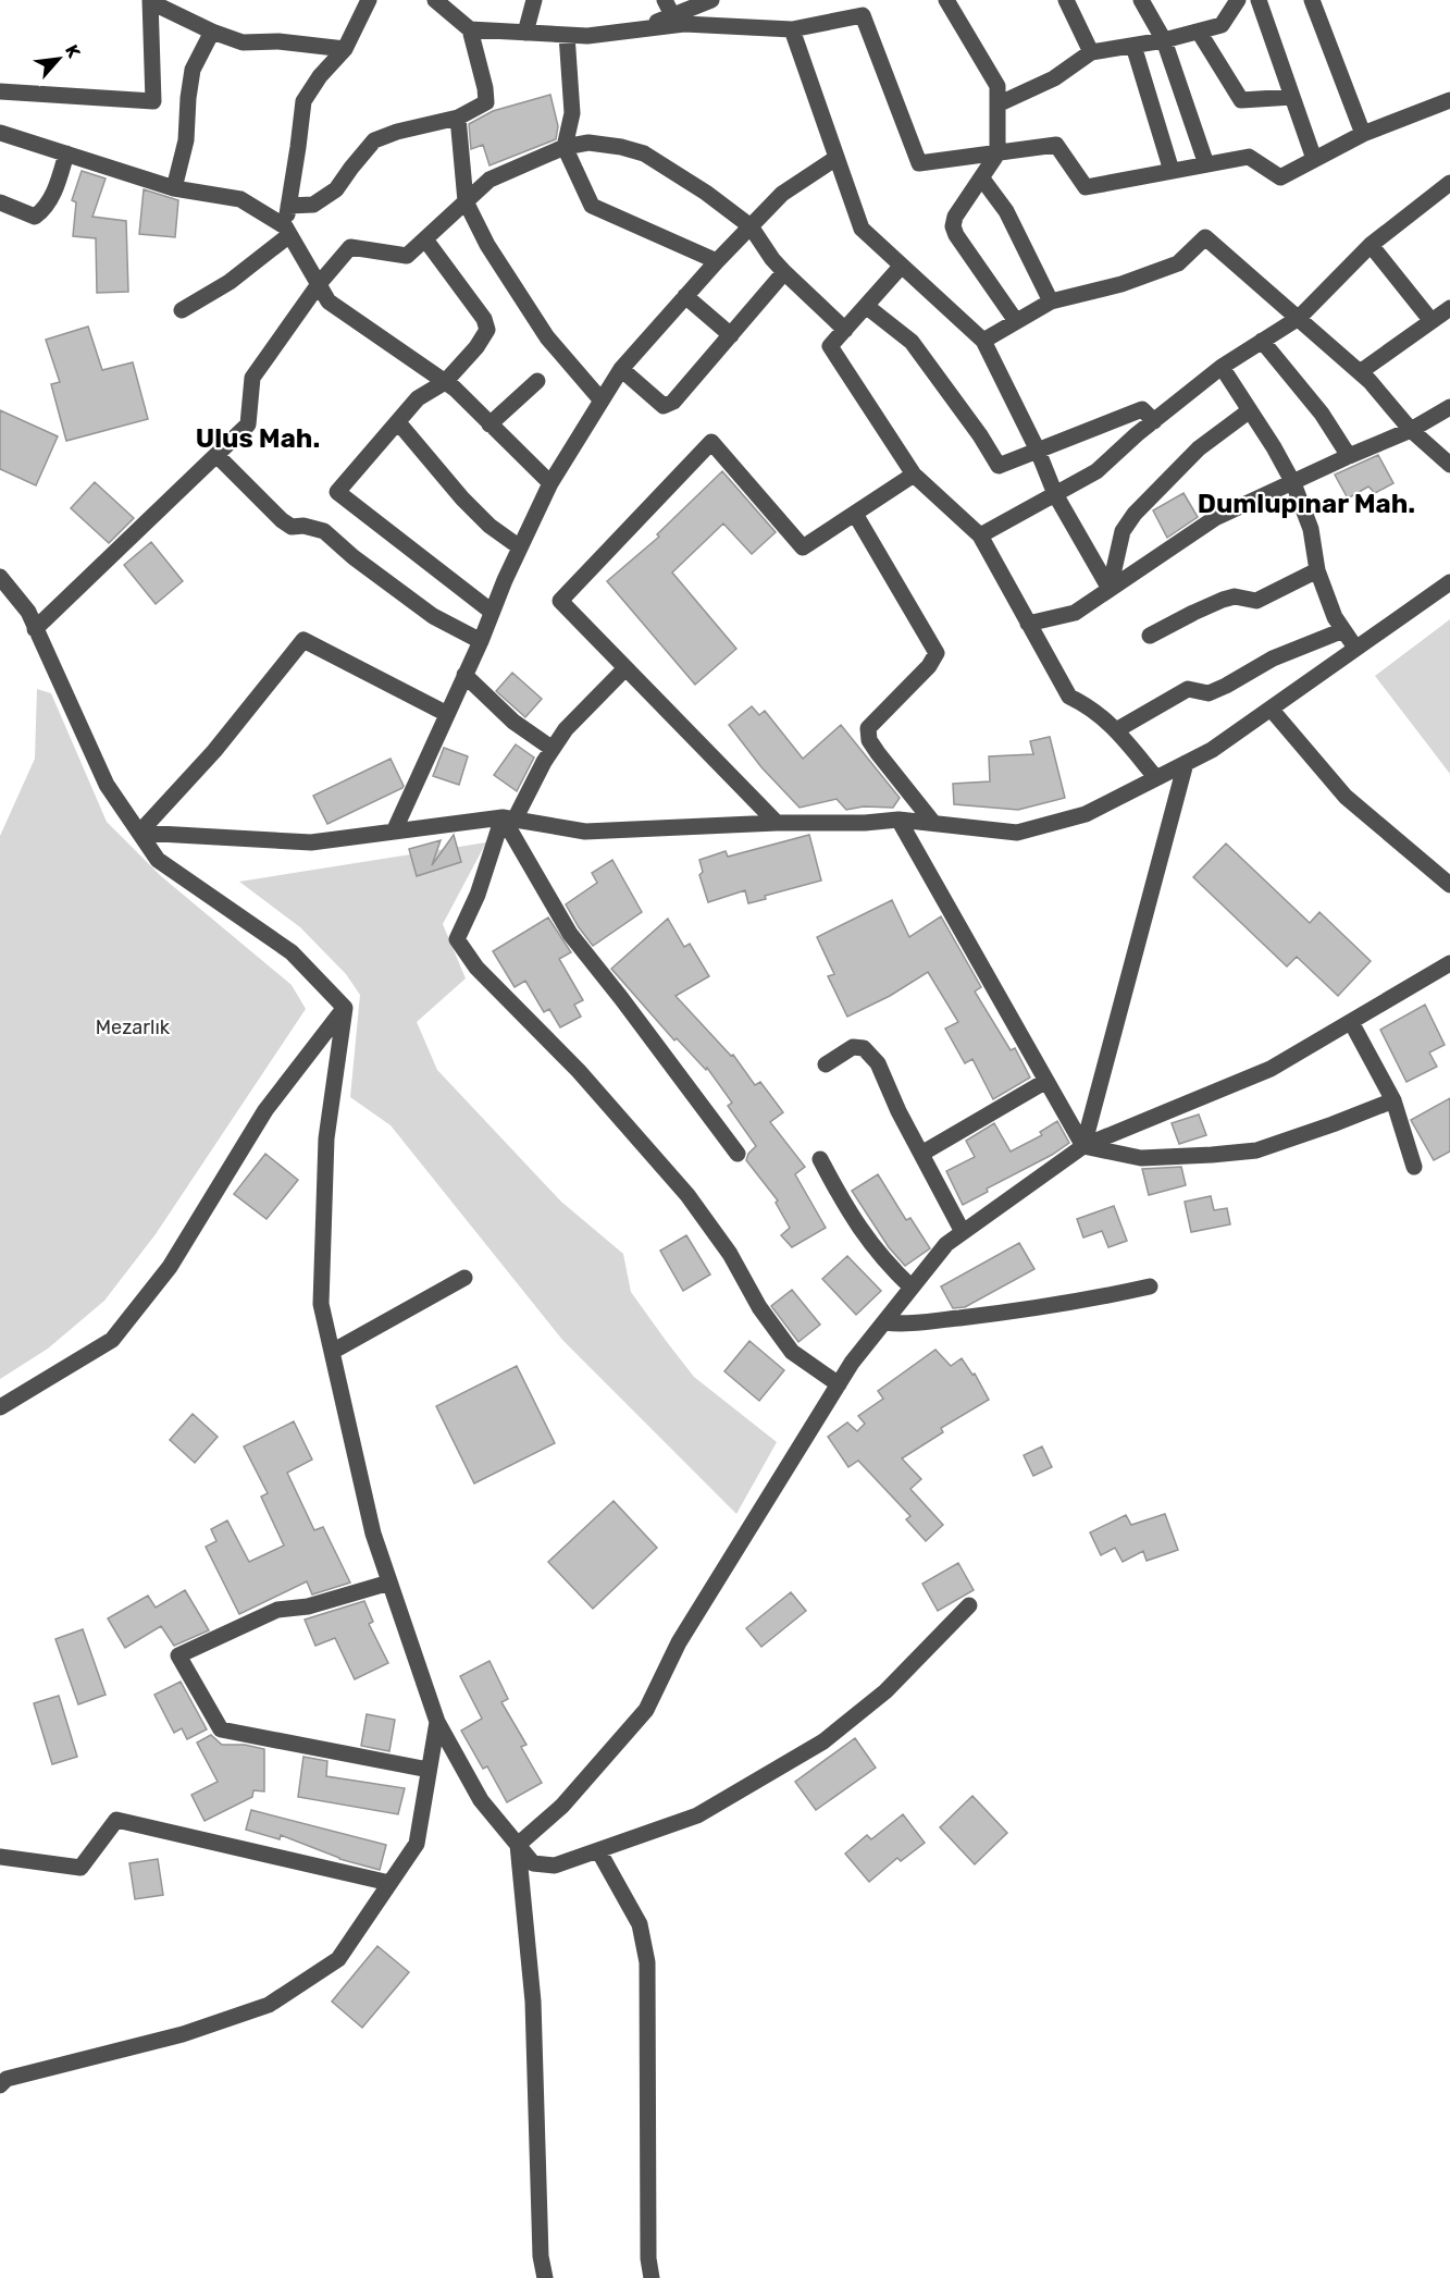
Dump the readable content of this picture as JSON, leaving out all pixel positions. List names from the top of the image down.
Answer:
{
  "districts": ["Ulus Mah.", "Dumlupınar Mah."],
  "parks": ["Mezarlık"],
  "north": "top right"
}
